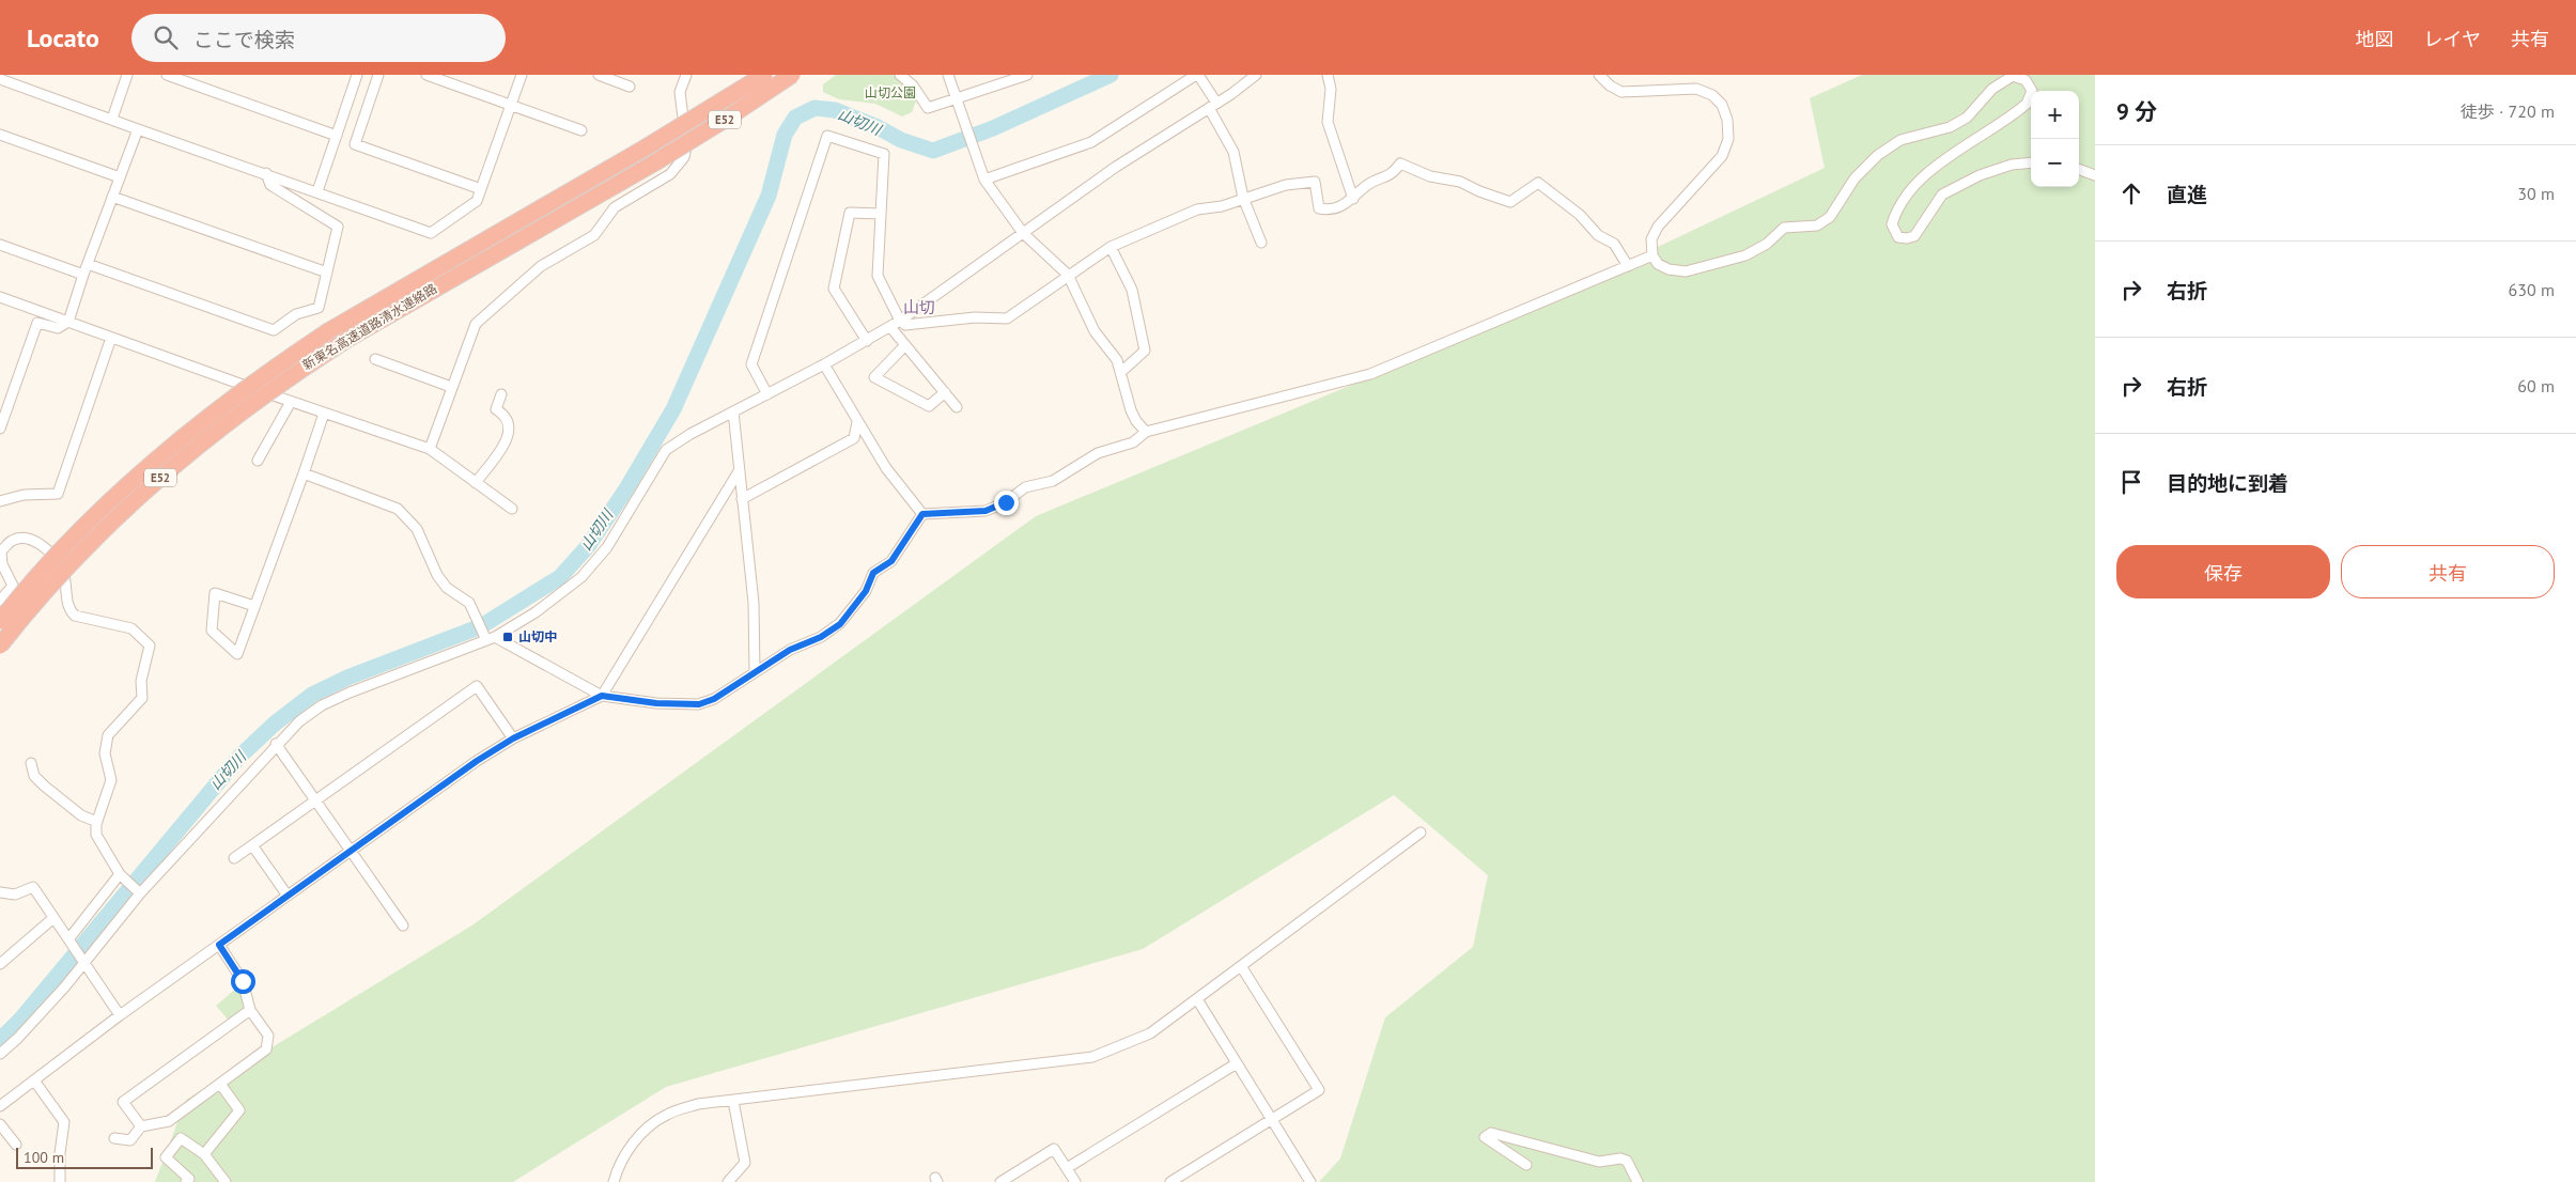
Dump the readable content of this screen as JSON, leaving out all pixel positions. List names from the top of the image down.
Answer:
{
  "streets": {
    "highway": ["E52", "新東名高速道路清水連絡路"]
  },
  "districts": ["山切"],
  "water": ["山切川"],
  "parks": ["山切公園"],
  "places": {
    "transit": ["山切中"]
  },
  "scale_bar": "100 m",
  "page": {
    "header": "Locato",
    "search": "ここで検索",
    "nav": ["地図", "レイヤ", "共有"],
    "heading": ["9 分", "徒歩 · 720 m"],
    "map_buttons": ["+", "−"],
    "list": [
      ["直進", "30 m"],
      ["右折", "630 m"],
      ["右折", "60 m"],
      "目的地に到着"
    ],
    "buttons": ["保存", "共有"],
    "scale": "100 m"
  }
}
